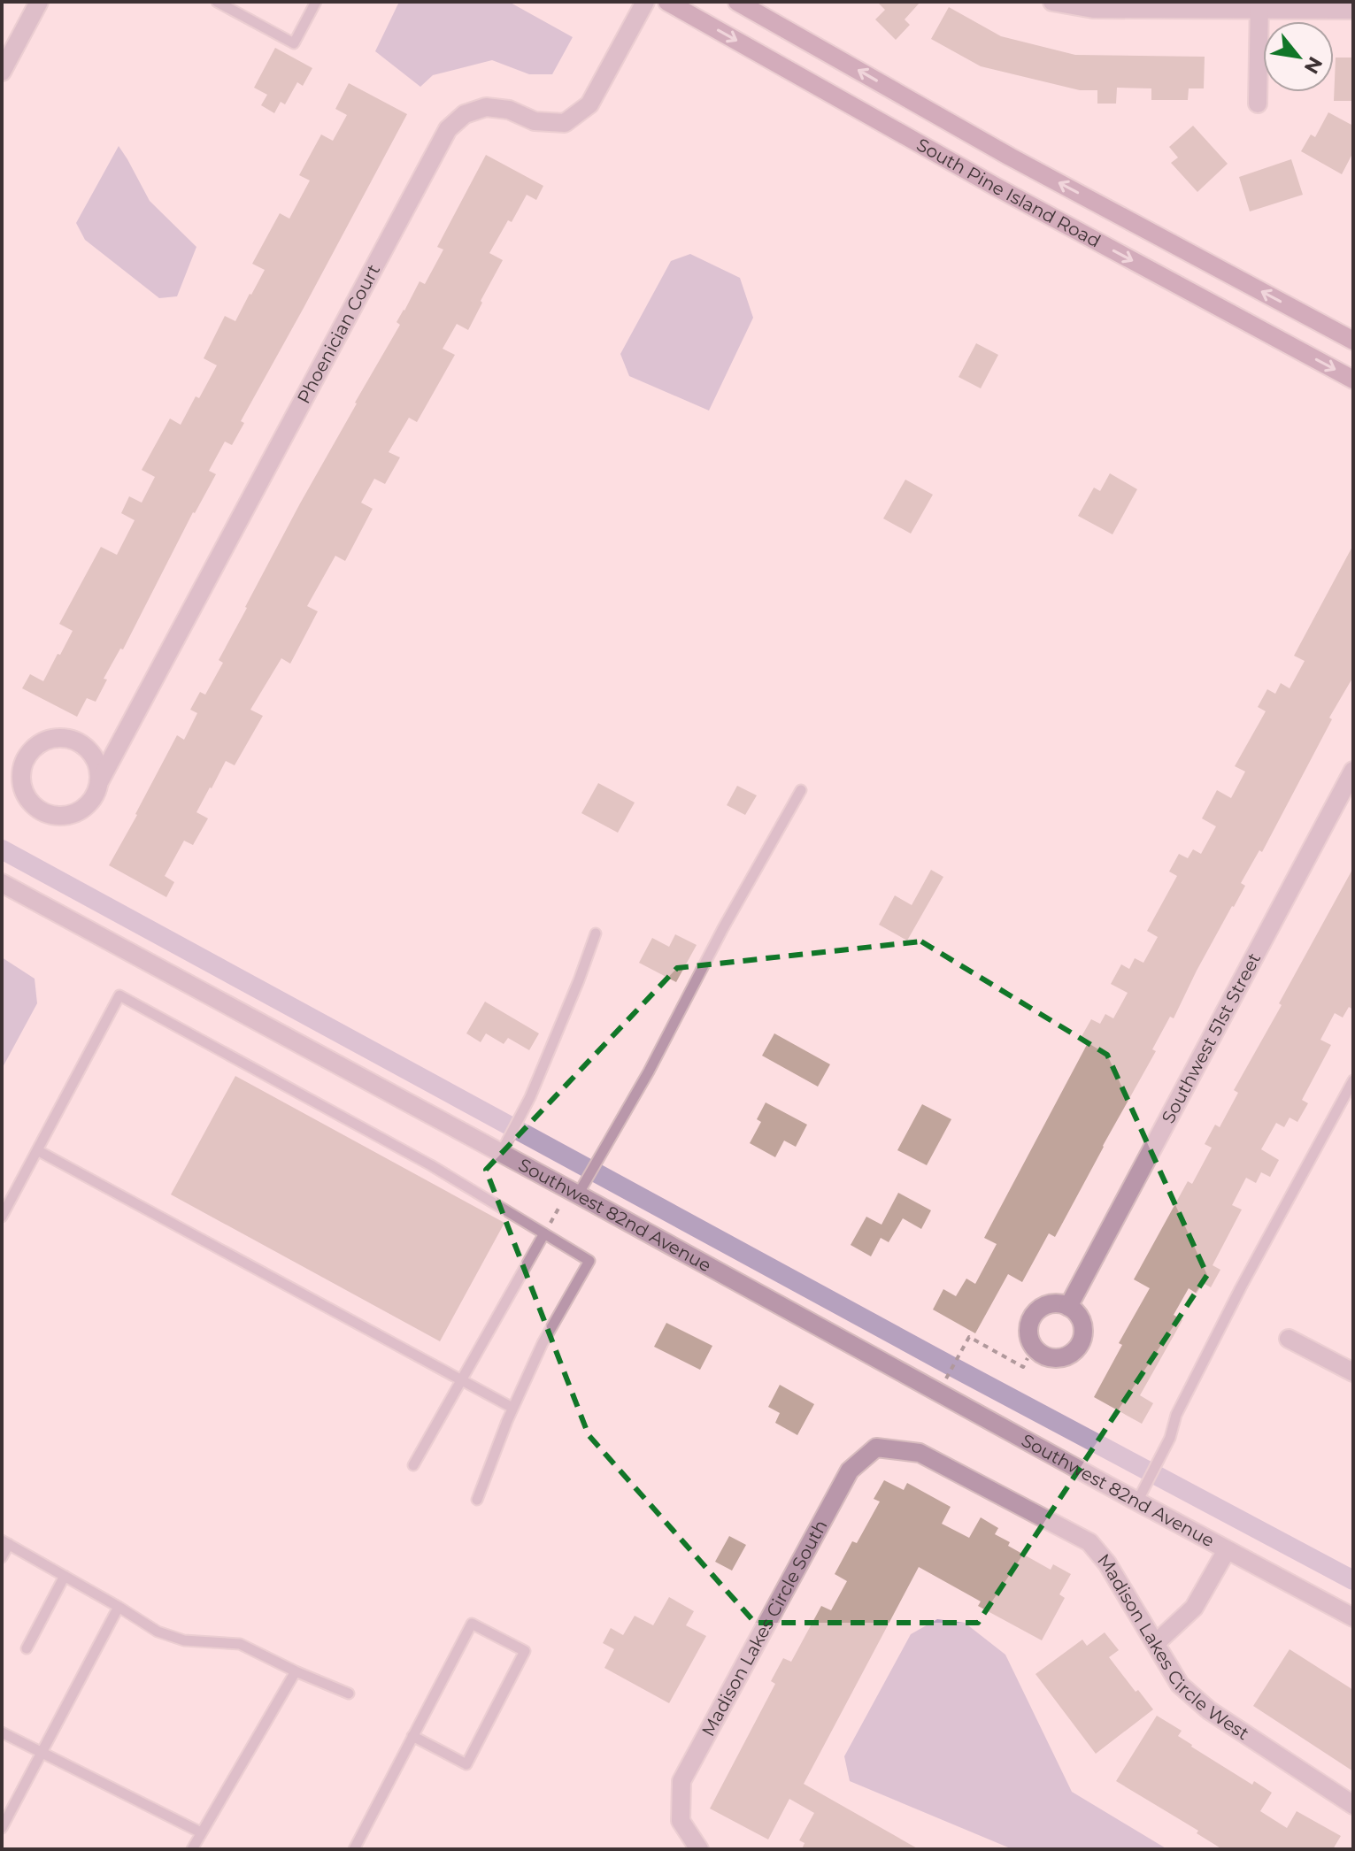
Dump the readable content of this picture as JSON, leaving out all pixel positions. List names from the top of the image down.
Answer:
{
  "streets": {
    "main road": ["South Pine Island Road"],
    "street": [
      "Phoenician Court",
      "Southwest 51st Street",
      "Southwest 82nd Avenue",
      "Madison Lakes Circle South",
      "Madison Lakes Circle West"
    ]
  },
  "crossings": [
    ["Southwest 82nd Avenue", "Madison Lakes Circle West"],
    ["Madison Lakes Circle South", "Madison Lakes Circle West"]
  ],
  "north": "bottom right"
}
